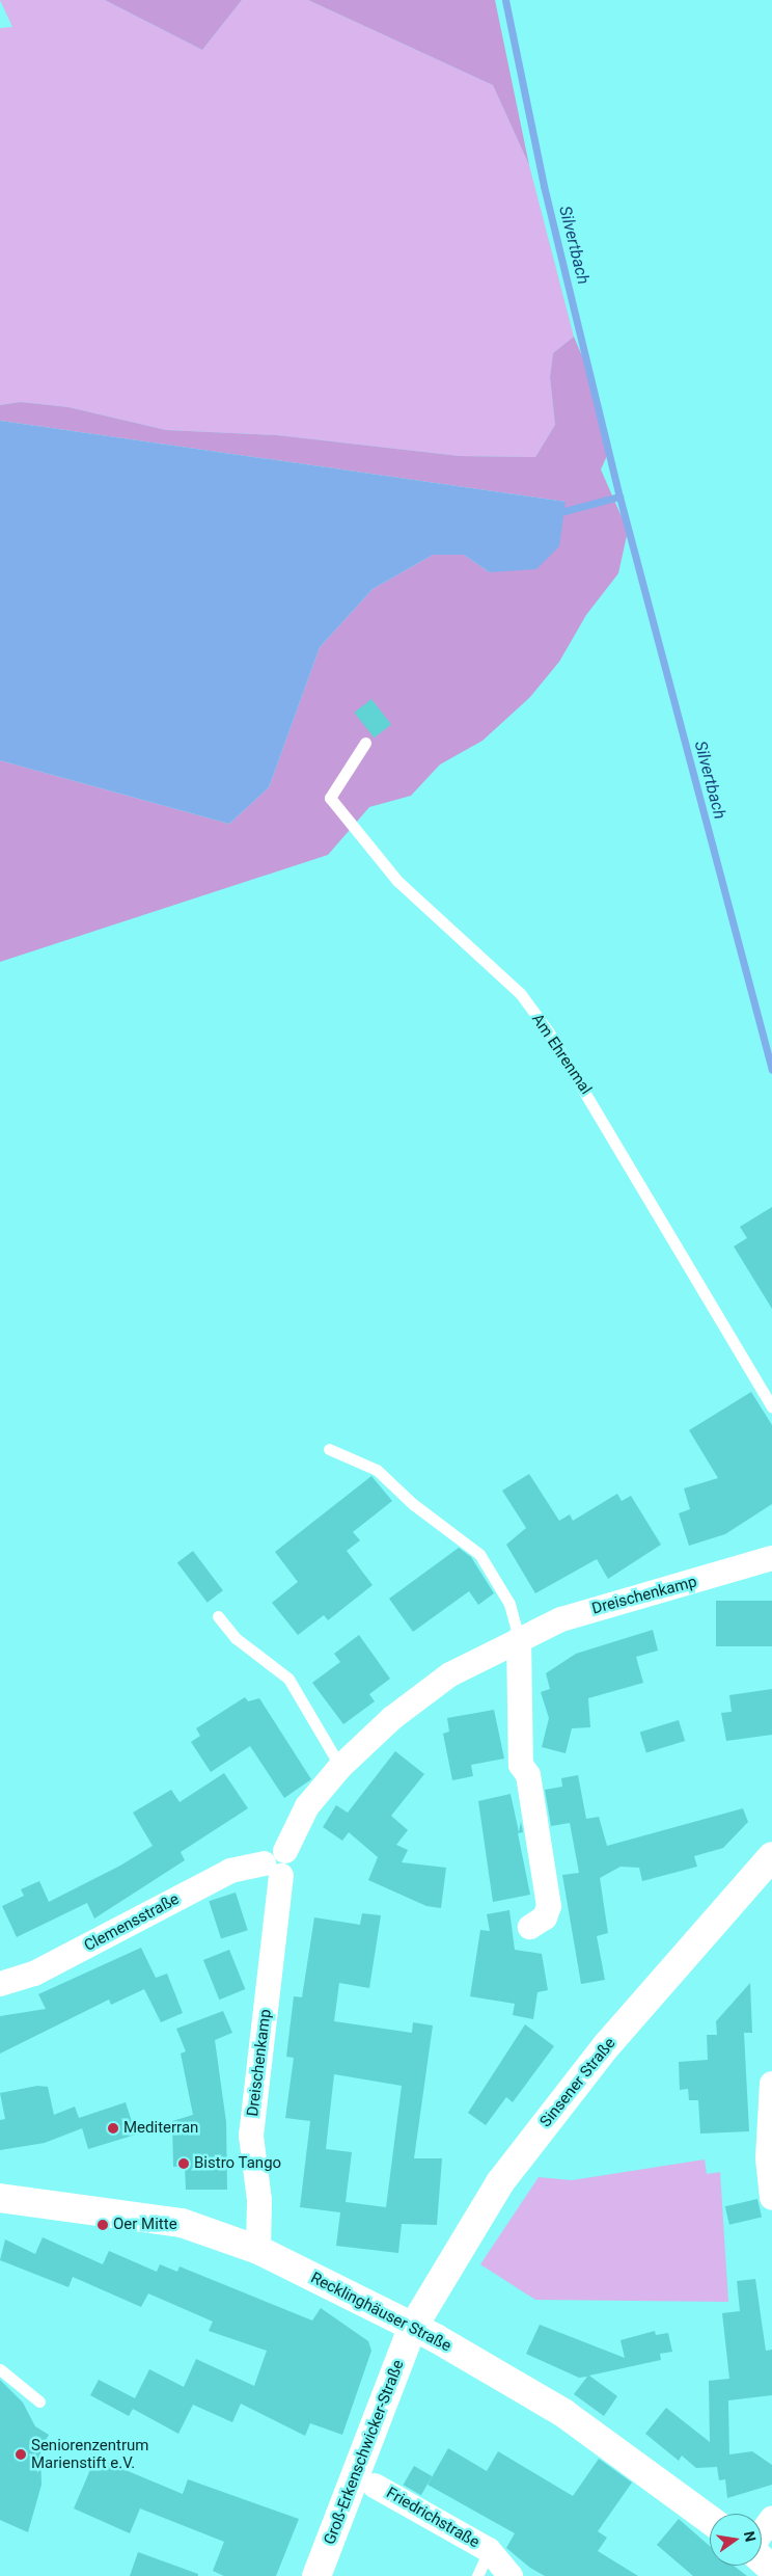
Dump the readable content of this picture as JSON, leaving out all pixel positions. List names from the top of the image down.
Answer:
{
  "streets": {
    "main road": ["Sinsener Straße", "Recklinghäuser Straße", "Groß-Erkenschwicker-Straße"],
    "street": ["Dreischenkamp", "Clemensstraße", "Friedrichstraße"],
    "lane": ["Am Ehrenmal"]
  },
  "crossings": [
    ["Dreischenkamp", "Clemensstraße"],
    ["Dreischenkamp", "Recklinghäuser Straße"],
    ["Sinsener Straße", "Recklinghäuser Straße"],
    ["Sinsener Straße", "Groß-Erkenschwicker-Straße"],
    ["Recklinghäuser Straße", "Groß-Erkenschwicker-Straße"]
  ],
  "water": ["Silvertbach"],
  "places": [
    "Mediterran",
    "Bistro Tango",
    "Oer Mitte",
    "Seniorenzentrum Marienstift e.V."
  ],
  "north": "right"
}
